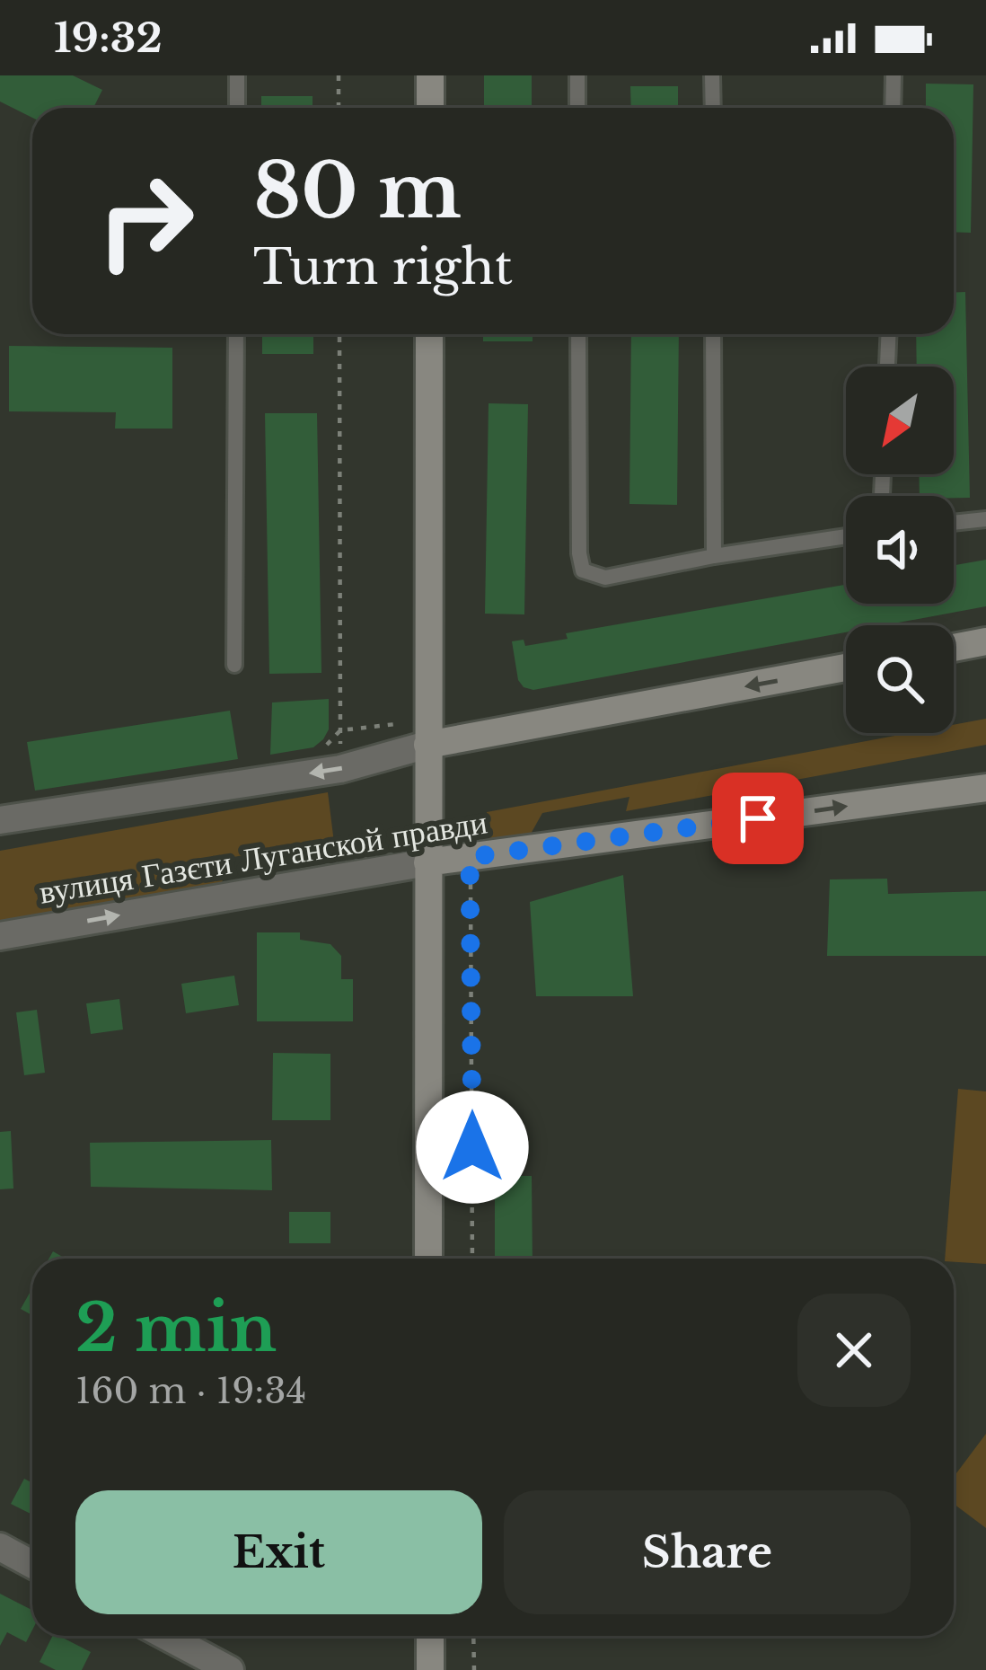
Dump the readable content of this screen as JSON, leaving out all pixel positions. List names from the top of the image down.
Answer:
{
  "streets": {
    "street": ["вулиця Газєти Луганской правди"]
  },
  "north": "bottom left",
  "page": {
    "status": "19:32",
    "turn": ["80 m", "Turn right"],
    "heading": ["2 min", "160 m · 19:34"],
    "buttons": ["Exit", "Share"]
  }
}
